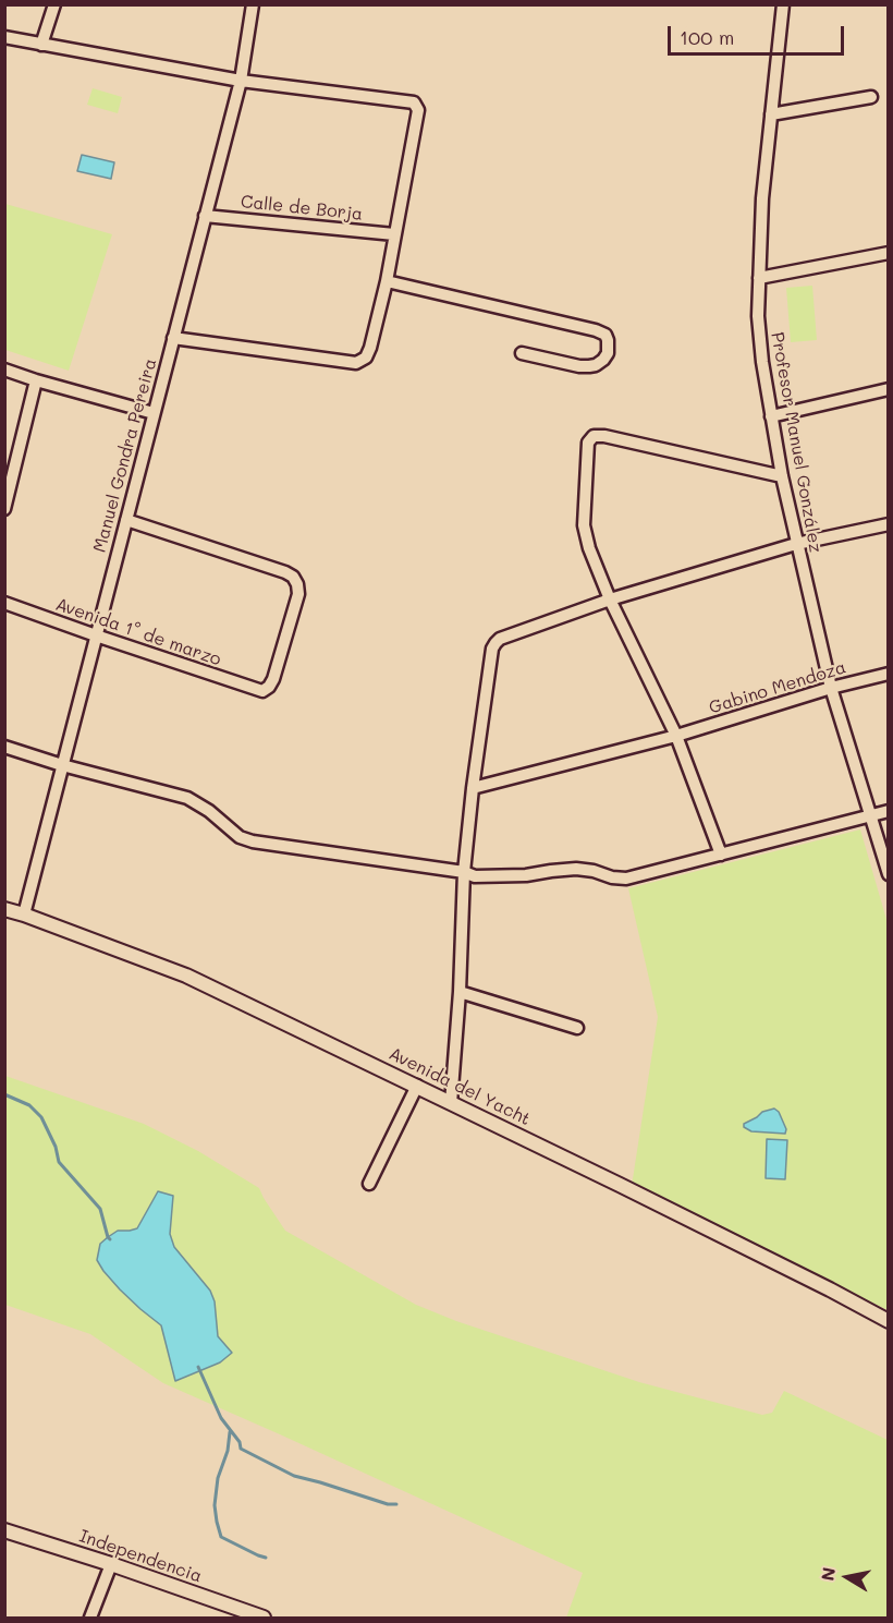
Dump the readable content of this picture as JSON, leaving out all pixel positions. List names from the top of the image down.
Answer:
{
  "streets": {
    "street": [
      "Calle de Borja",
      "Profesor Manuel González",
      "Manuel Gondra Pereira",
      "Avenida 1° de marzo",
      "Gabino Mendoza",
      "Avenida del Yacht",
      "Independencia"
    ]
  },
  "crossings": [
    ["Calle de Borja", "Manuel Gondra Pereira"],
    ["Profesor Manuel González", "Gabino Mendoza"],
    ["Manuel Gondra Pereira", "Avenida 1° de marzo"],
    ["Manuel Gondra Pereira", "Avenida del Yacht"]
  ],
  "scale_bar": "100 m",
  "north": "left"
}
